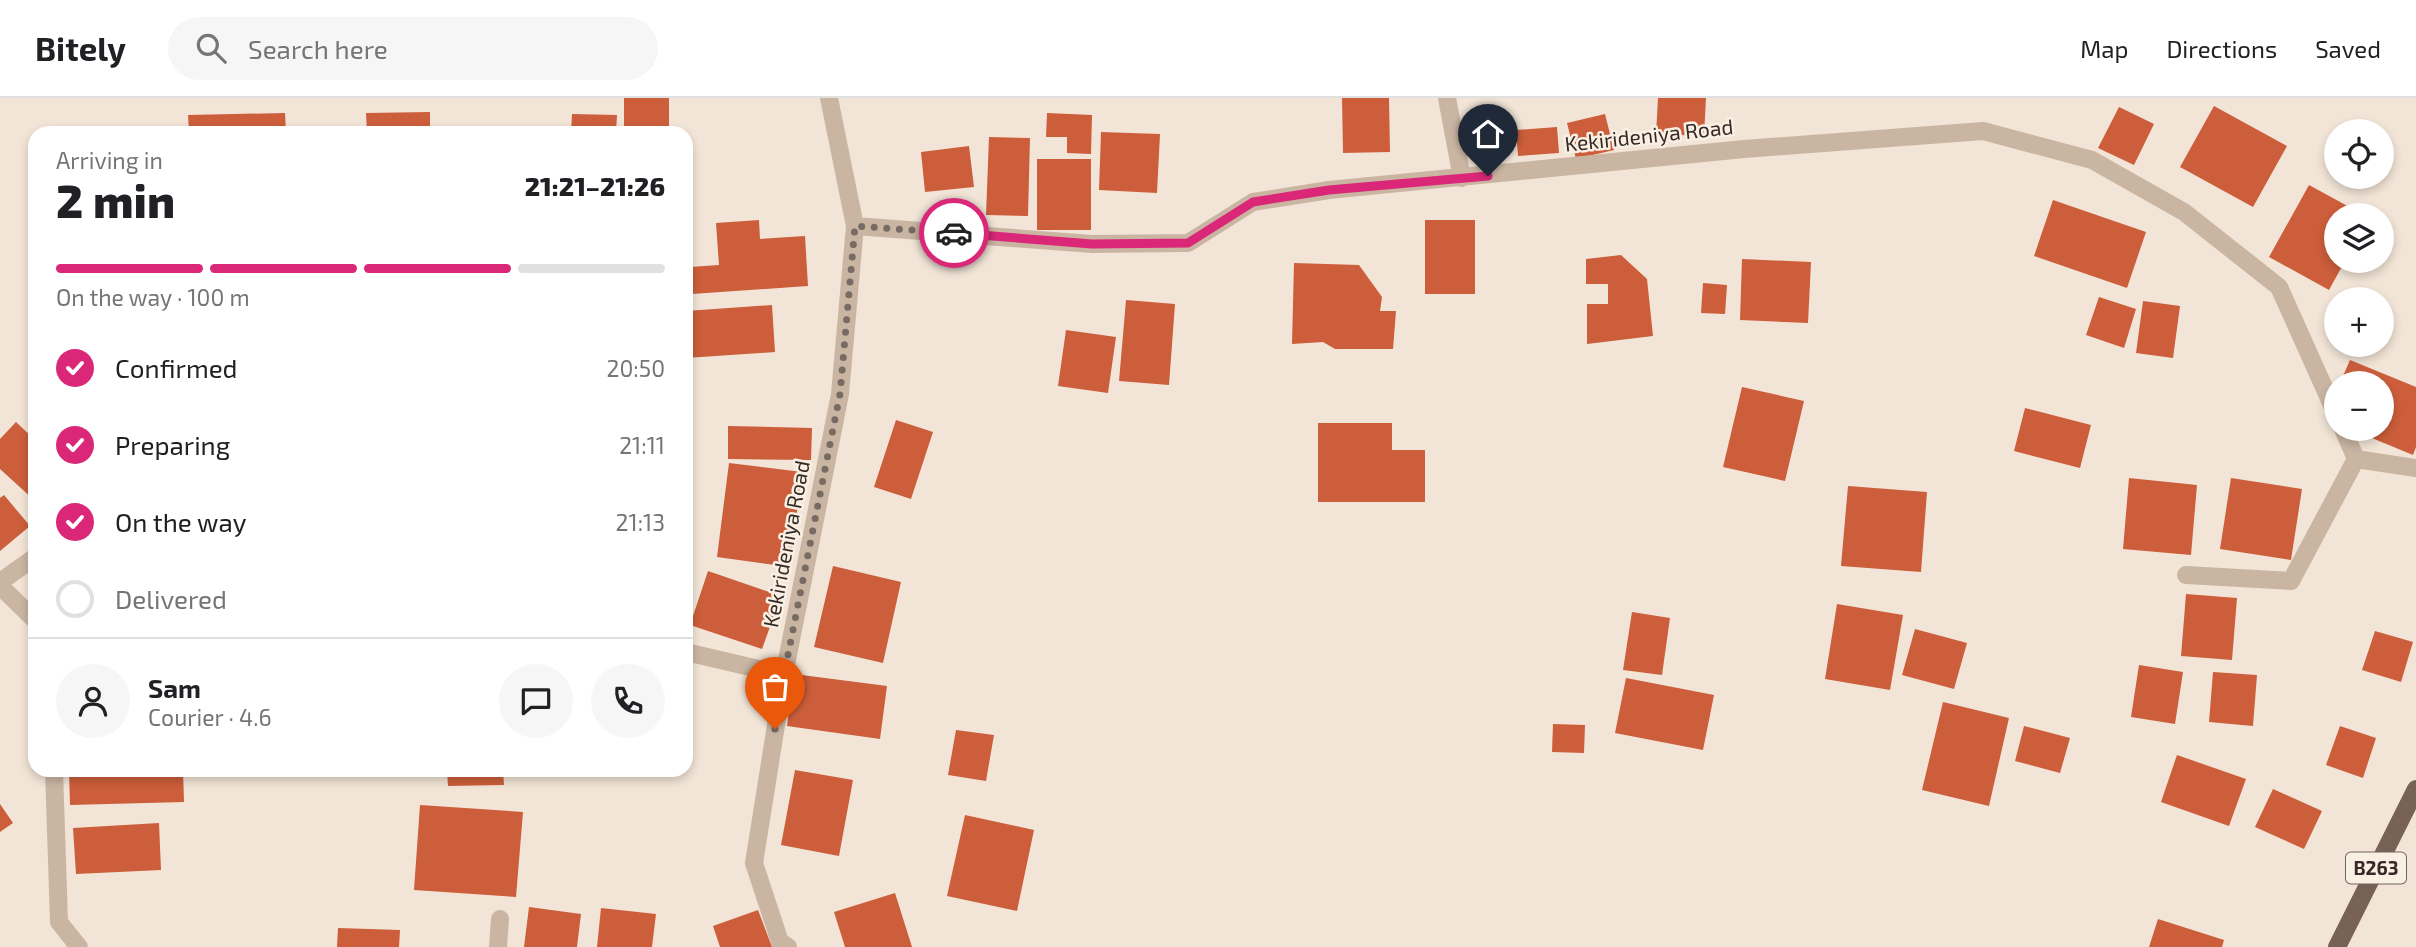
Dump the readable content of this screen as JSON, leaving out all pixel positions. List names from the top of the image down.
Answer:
{
  "streets": {
    "main road": ["B263"],
    "street": ["Kekirideniya Road"]
  },
  "page": {
    "header": "Bitely",
    "search": "Search here",
    "nav": ["Map", "Directions", "Saved"],
    "map_buttons": ["+", "−"],
    "heading": ["2 min", "Arriving in", "21:21–21:26"],
    "panel": ["Sam", "Courier · 4.6"],
    "bar": "On the way · 100 m",
    "list": [
      ["Confirmed", "20:50"],
      ["Preparing", "21:11"],
      ["On the way", "21:13"],
      "Delivered"
    ]
  }
}
